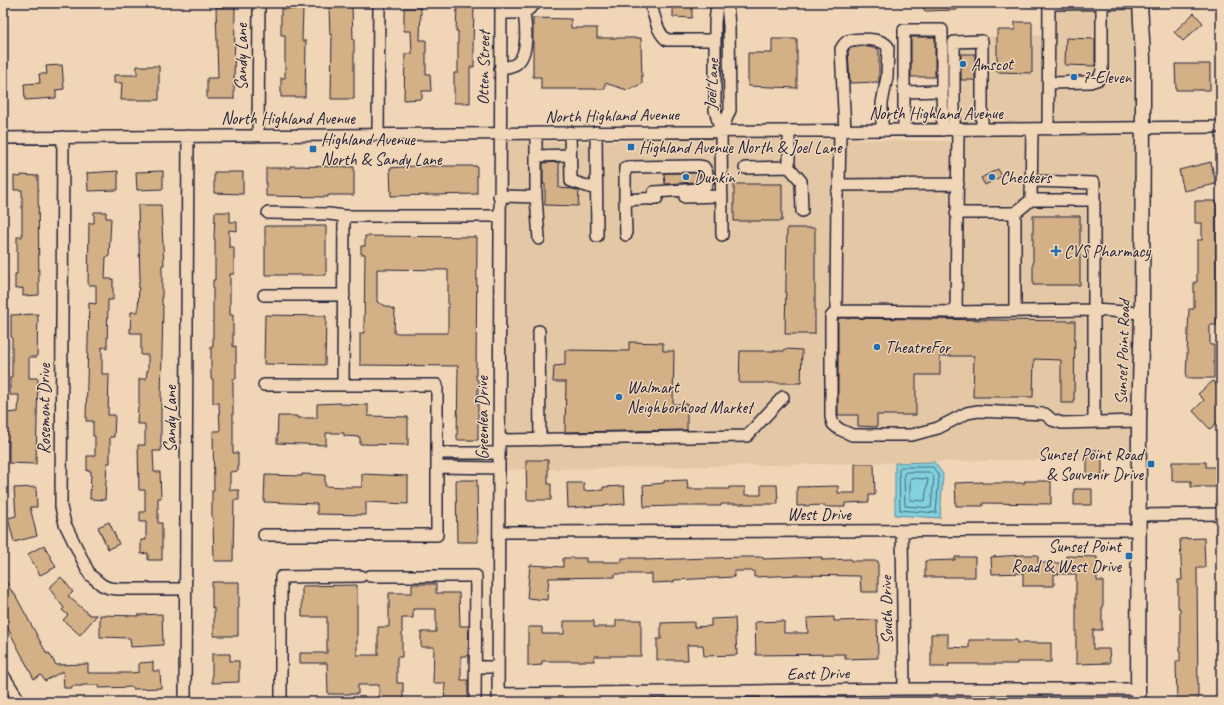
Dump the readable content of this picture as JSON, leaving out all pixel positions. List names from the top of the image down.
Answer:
{
  "streets": {
    "main road": ["Sunset Point Road"],
    "street": [
      "Sandy Lane",
      "Otten Street",
      "Joel Lane",
      "North Highland Avenue",
      "Rosemont Drive",
      "Greenlea Drive",
      "West Drive",
      "South Drive",
      "East Drive"
    ]
  },
  "crossings": [
    ["Sandy Lane", "North Highland Avenue"],
    ["Sandy Lane", "Rosemont Drive"],
    ["Otten Street", "North Highland Avenue"],
    ["Otten Street", "Greenlea Drive"],
    ["Joel Lane", "North Highland Avenue"],
    ["North Highland Avenue", "Sunset Point Road"],
    ["North Highland Avenue", "Rosemont Drive"],
    ["North Highland Avenue", "Greenlea Drive"],
    ["Sunset Point Road", "West Drive"],
    ["Sunset Point Road", "East Drive"],
    ["Greenlea Drive", "West Drive"],
    ["Greenlea Drive", "East Drive"],
    ["West Drive", "South Drive"],
    ["South Drive", "East Drive"]
  ],
  "places": {
    "other": [
      "Amscot",
      "7-Eleven",
      "Dunkin'",
      "Checkers",
      "TheatreFor",
      "Walmart Neighborhood Market"
    ],
    "transit": [
      "Highland Avenue North & Joel Lane",
      "Highland Avenue North & Sandy Lane",
      "Sunset Point Road & Souvenir Drive",
      "Sunset Point Road & West Drive"
    ],
    "health": ["CVS Pharmacy"]
  }
}
